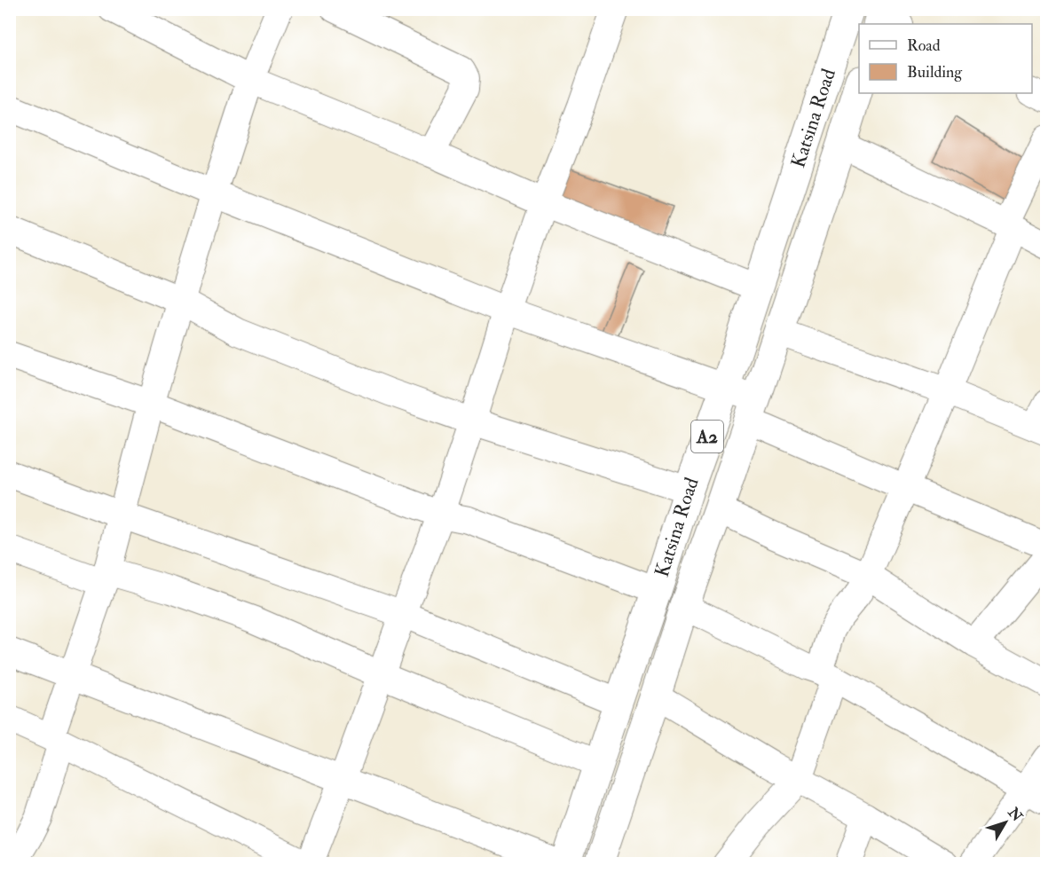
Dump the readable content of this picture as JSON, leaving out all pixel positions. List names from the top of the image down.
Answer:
{
  "streets": {
    "highway": ["Katsina Road", "A2"]
  },
  "legend": ["Road", "Building"],
  "north": "top right"
}
